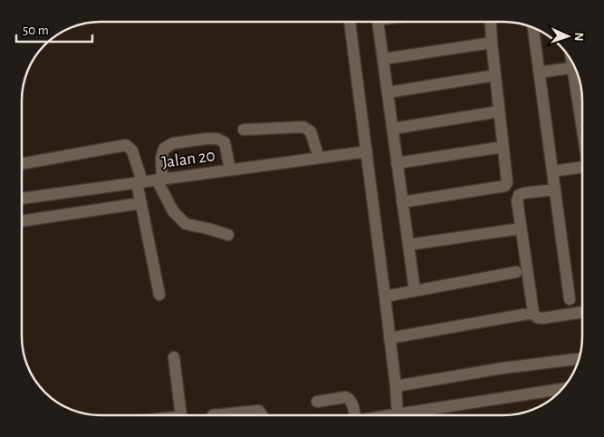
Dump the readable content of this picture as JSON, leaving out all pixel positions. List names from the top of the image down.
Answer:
{
  "streets": {
    "street": ["Jalan 20"]
  },
  "scale_bar": "50 m",
  "north": "right"
}
